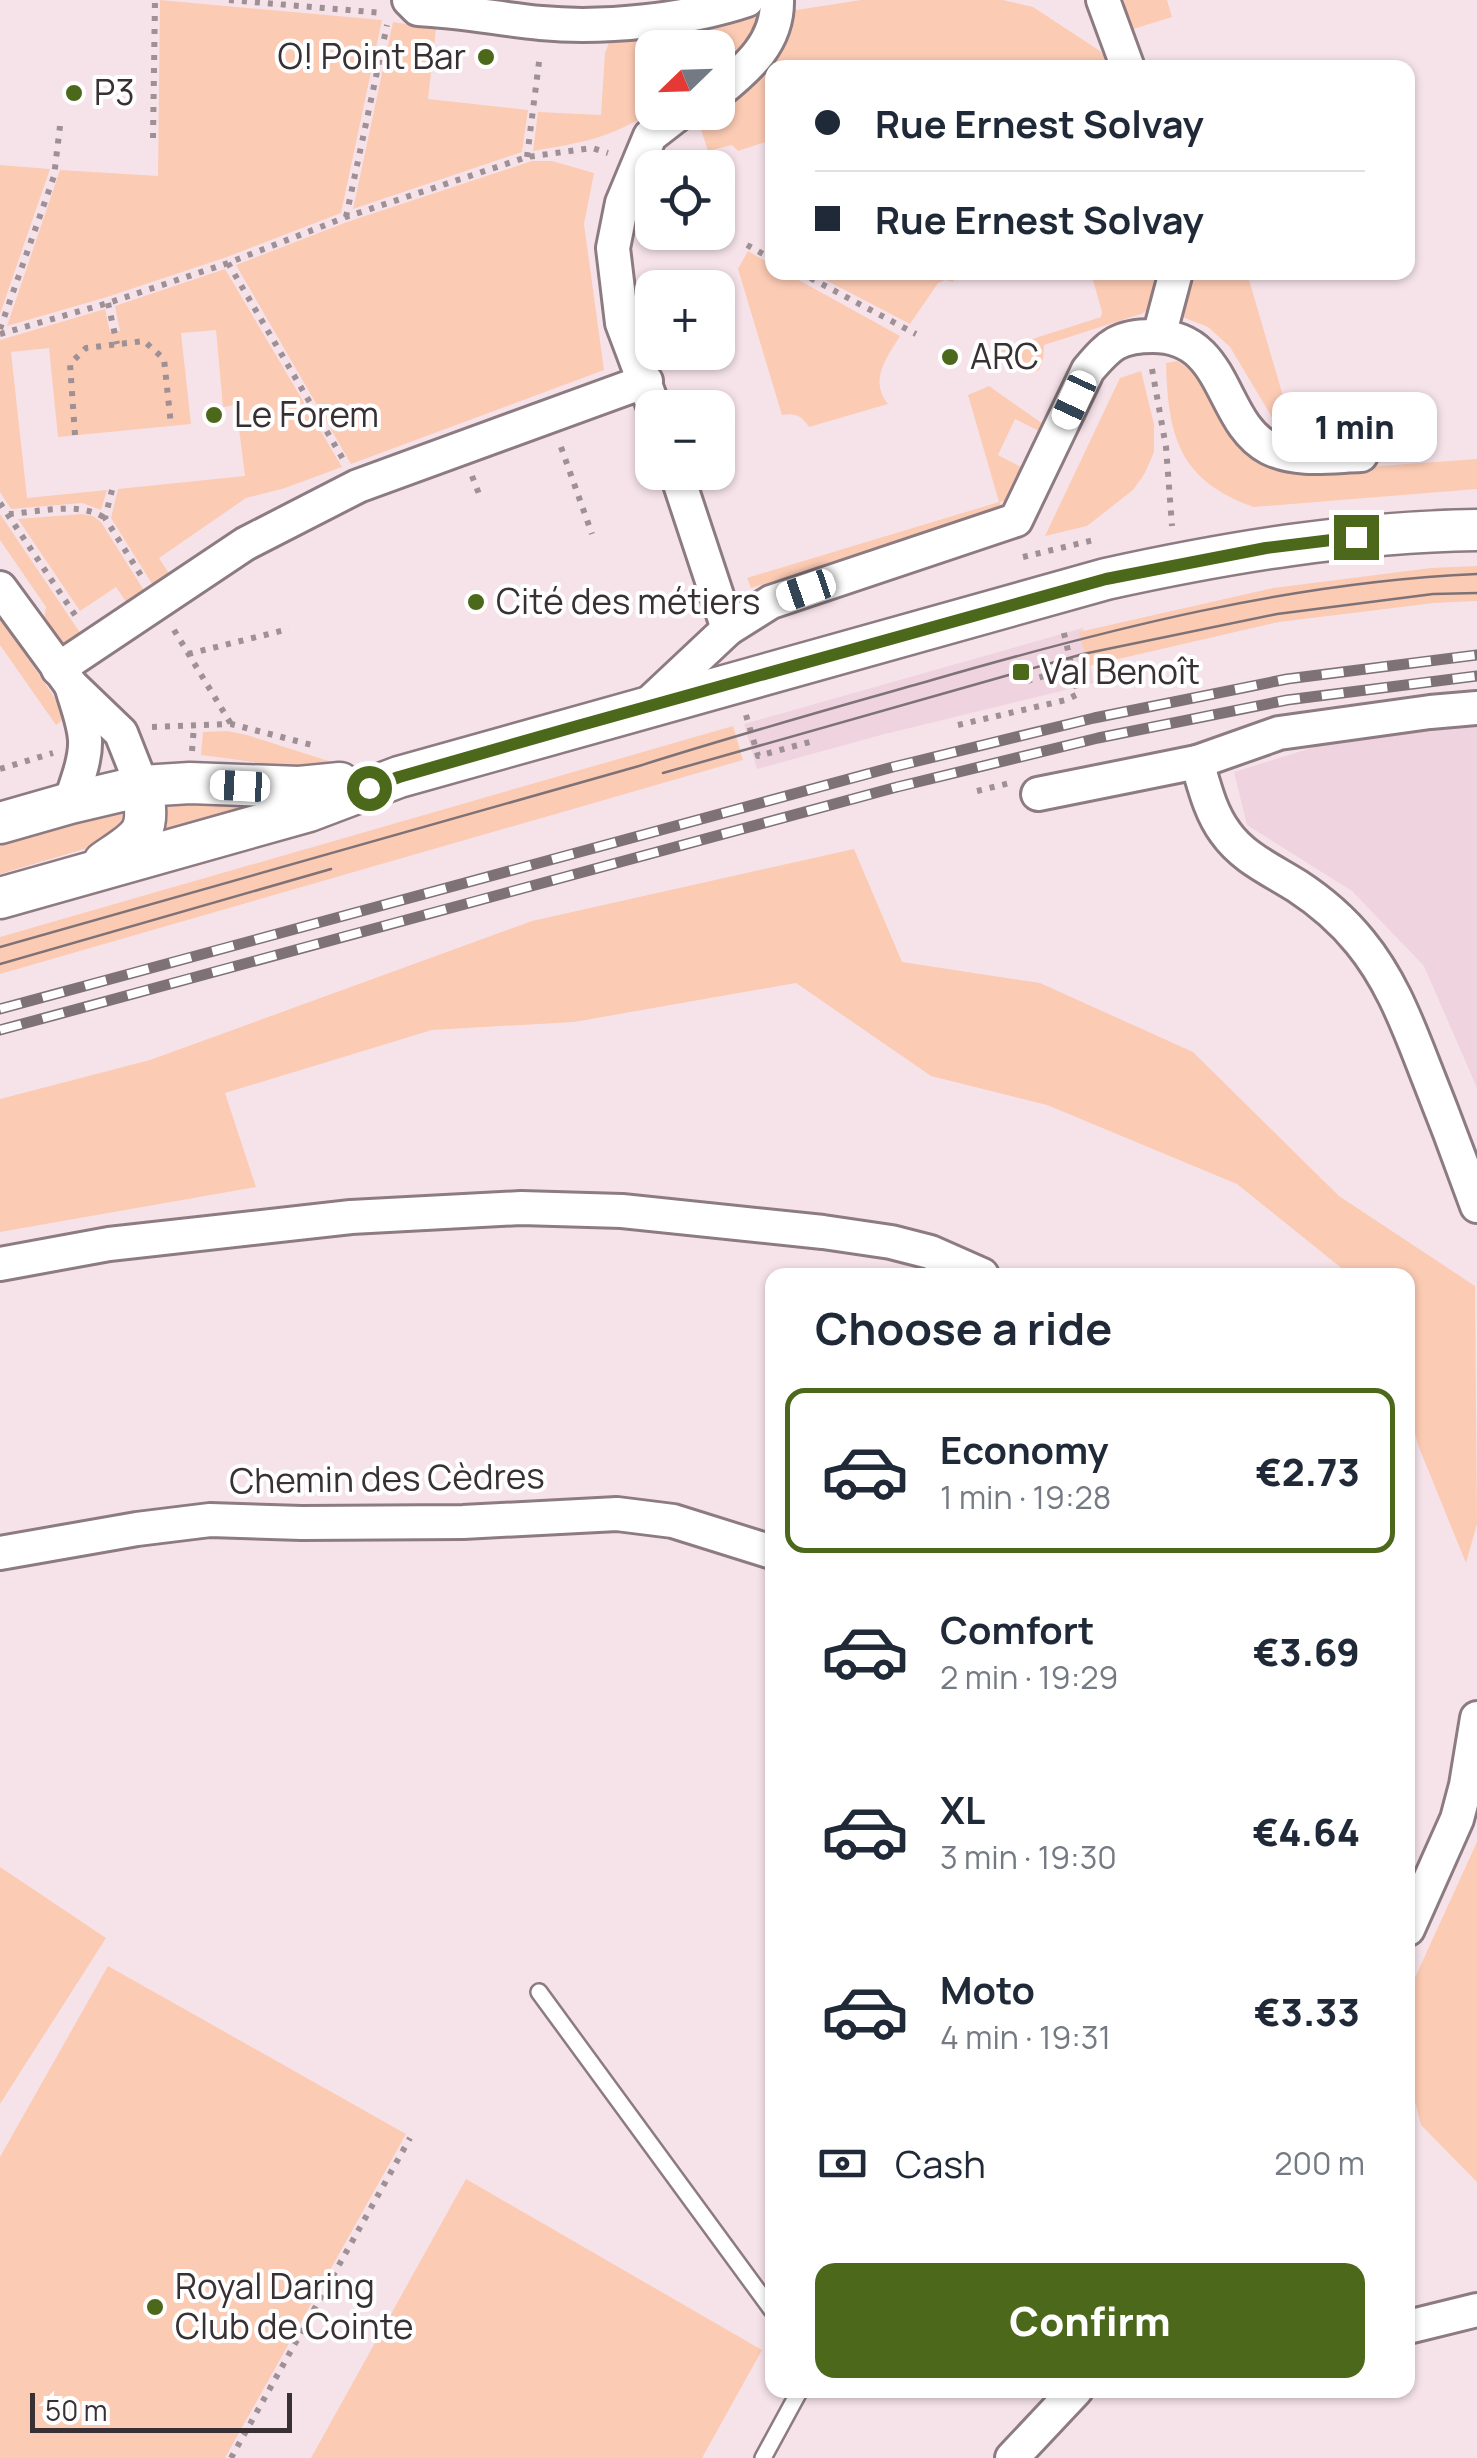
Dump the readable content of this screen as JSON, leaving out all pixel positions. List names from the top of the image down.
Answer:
{
  "streets": {
    "street": ["Chemin des Cèdres"]
  },
  "places": {
    "other": [
      "O! Point Bar",
      "P3",
      "ARC",
      "Le Forem",
      "Cité des métiers",
      "Royal Daring Club de Cointe"
    ],
    "transit": ["Val Benoît"]
  },
  "scale_bar": "50 m",
  "north": "bottom left",
  "page": {
    "map_buttons": ["+", "−"],
    "banner": ["Rue Ernest Solvay", "Rue Ernest Solvay"],
    "bubble": "1 min",
    "heading": "Choose a ride",
    "list": [
      {
        "name": "Economy",
        "note": "1 min · 19:28",
        "value": "€2.73"
      },
      {
        "name": "Comfort",
        "note": "2 min · 19:29",
        "value": "€3.69"
      },
      {
        "name": "XL",
        "note": "3 min · 19:30",
        "value": "€4.64"
      },
      {
        "name": "Moto",
        "note": "4 min · 19:31",
        "value": "€3.33"
      }
    ],
    "pay": ["Cash", "200 m"],
    "buttons": "Confirm",
    "scale": "50 m"
  }
}
